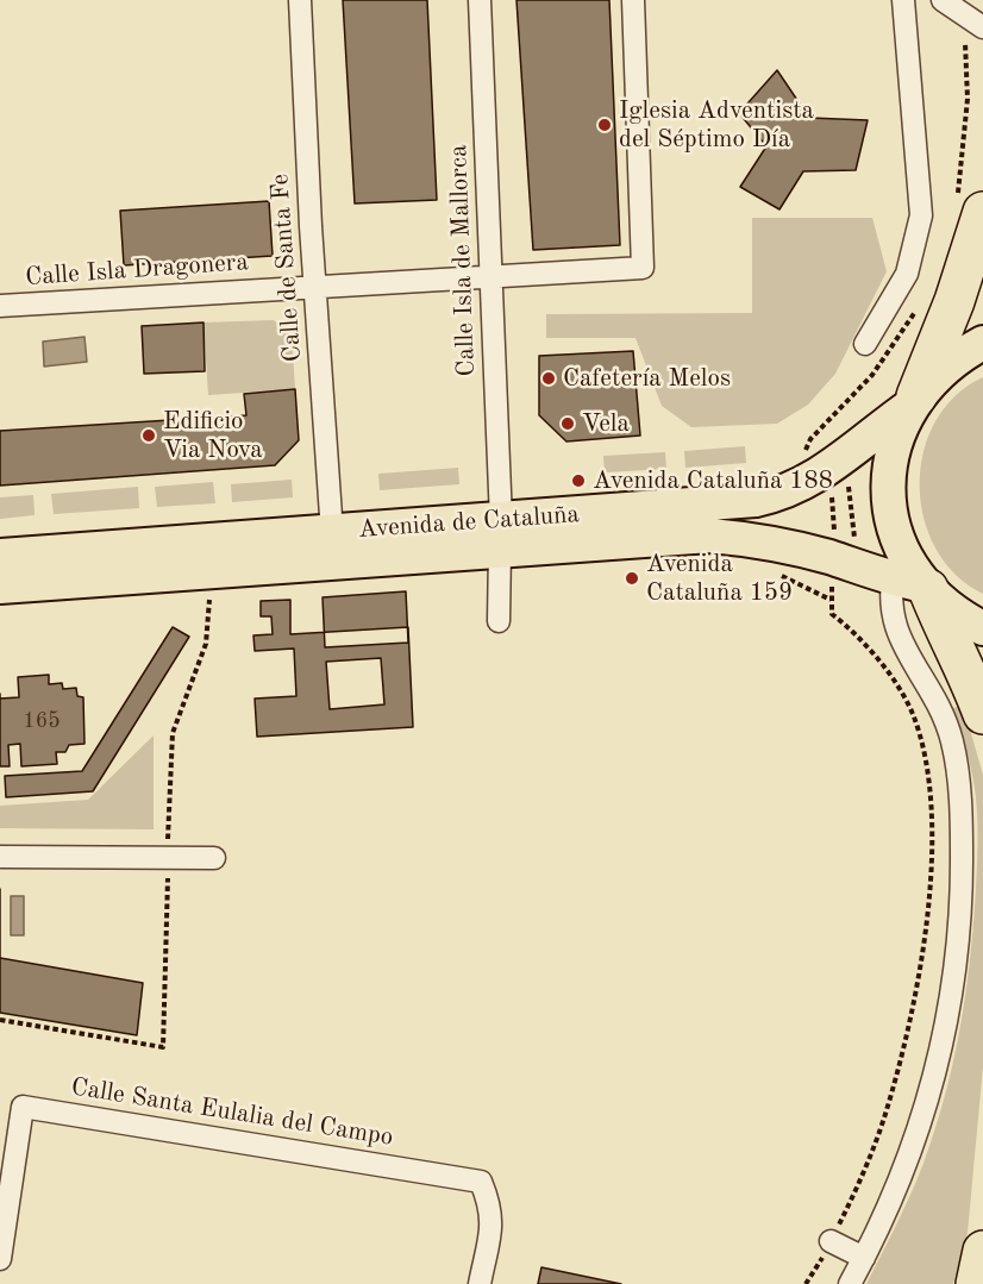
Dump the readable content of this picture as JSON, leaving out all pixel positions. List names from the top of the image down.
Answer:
{
  "streets": {
    "main road": ["Avenida de Cataluña"],
    "street": [
      "Calle Isla de Mallorca",
      "Calle de Santa Fe",
      "Calle Isla Dragonera",
      "Calle Santa Eulalia del Campo"
    ]
  },
  "crossings": [
    ["Calle Isla de Mallorca", "Calle Isla Dragonera"],
    ["Calle Isla de Mallorca", "Avenida de Cataluña"],
    ["Calle de Santa Fe", "Calle Isla Dragonera"],
    ["Calle de Santa Fe", "Avenida de Cataluña"]
  ],
  "places": [
    "Iglesia Adventista del Séptimo Día",
    "Cafetería Melos",
    "Vela",
    "Edificio Via Nova",
    "Avenida Cataluña 188",
    "Avenida Cataluña 159"
  ],
  "house_numbers": ["165"]
}
